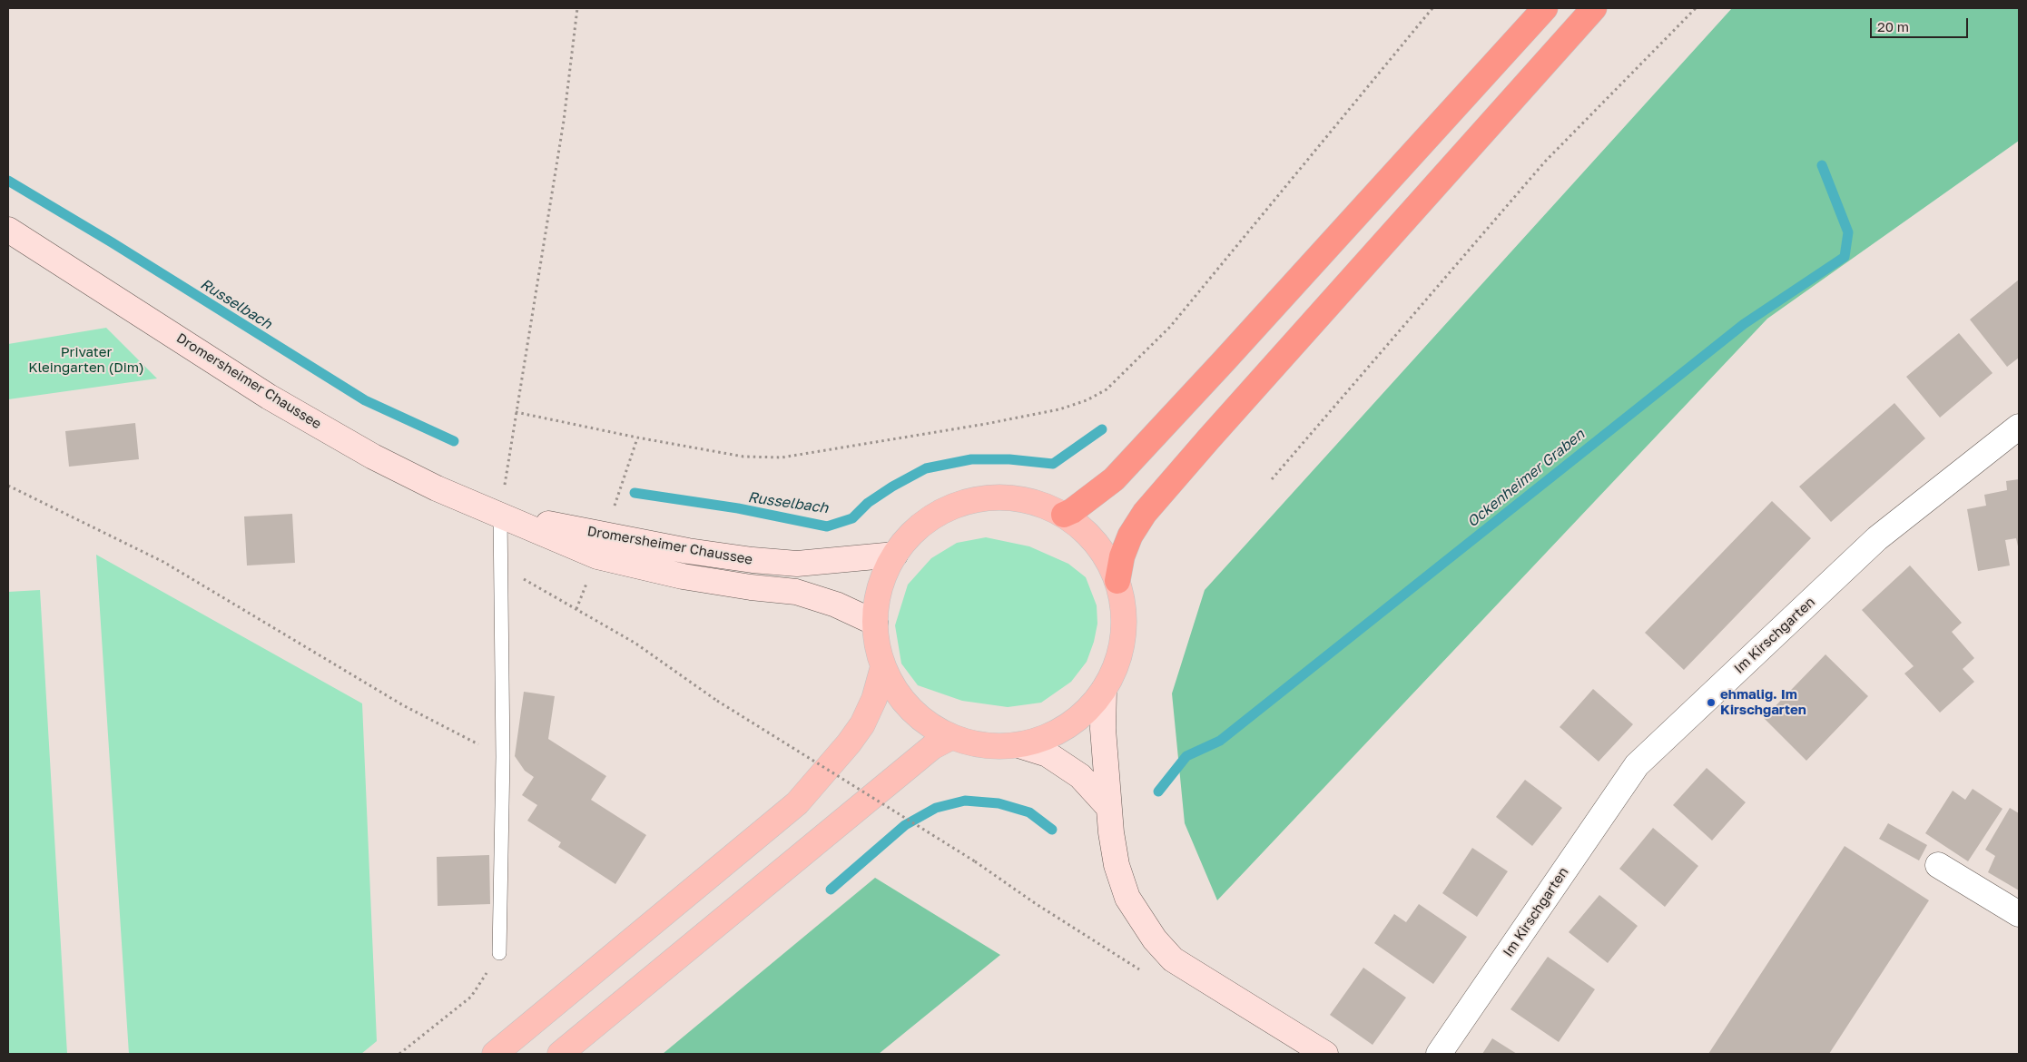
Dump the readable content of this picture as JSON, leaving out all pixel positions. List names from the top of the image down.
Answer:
{
  "streets": {
    "main road": ["Dromersheimer Chaussee"],
    "street": ["Im Kirschgarten"]
  },
  "water": ["Russelbach", "Ockenheimer Graben"],
  "parks": ["Privater Kleingarten (Dim)"],
  "places": ["ehmalig. Im Kirschgarten"],
  "scale_bar": "20 m"
}
